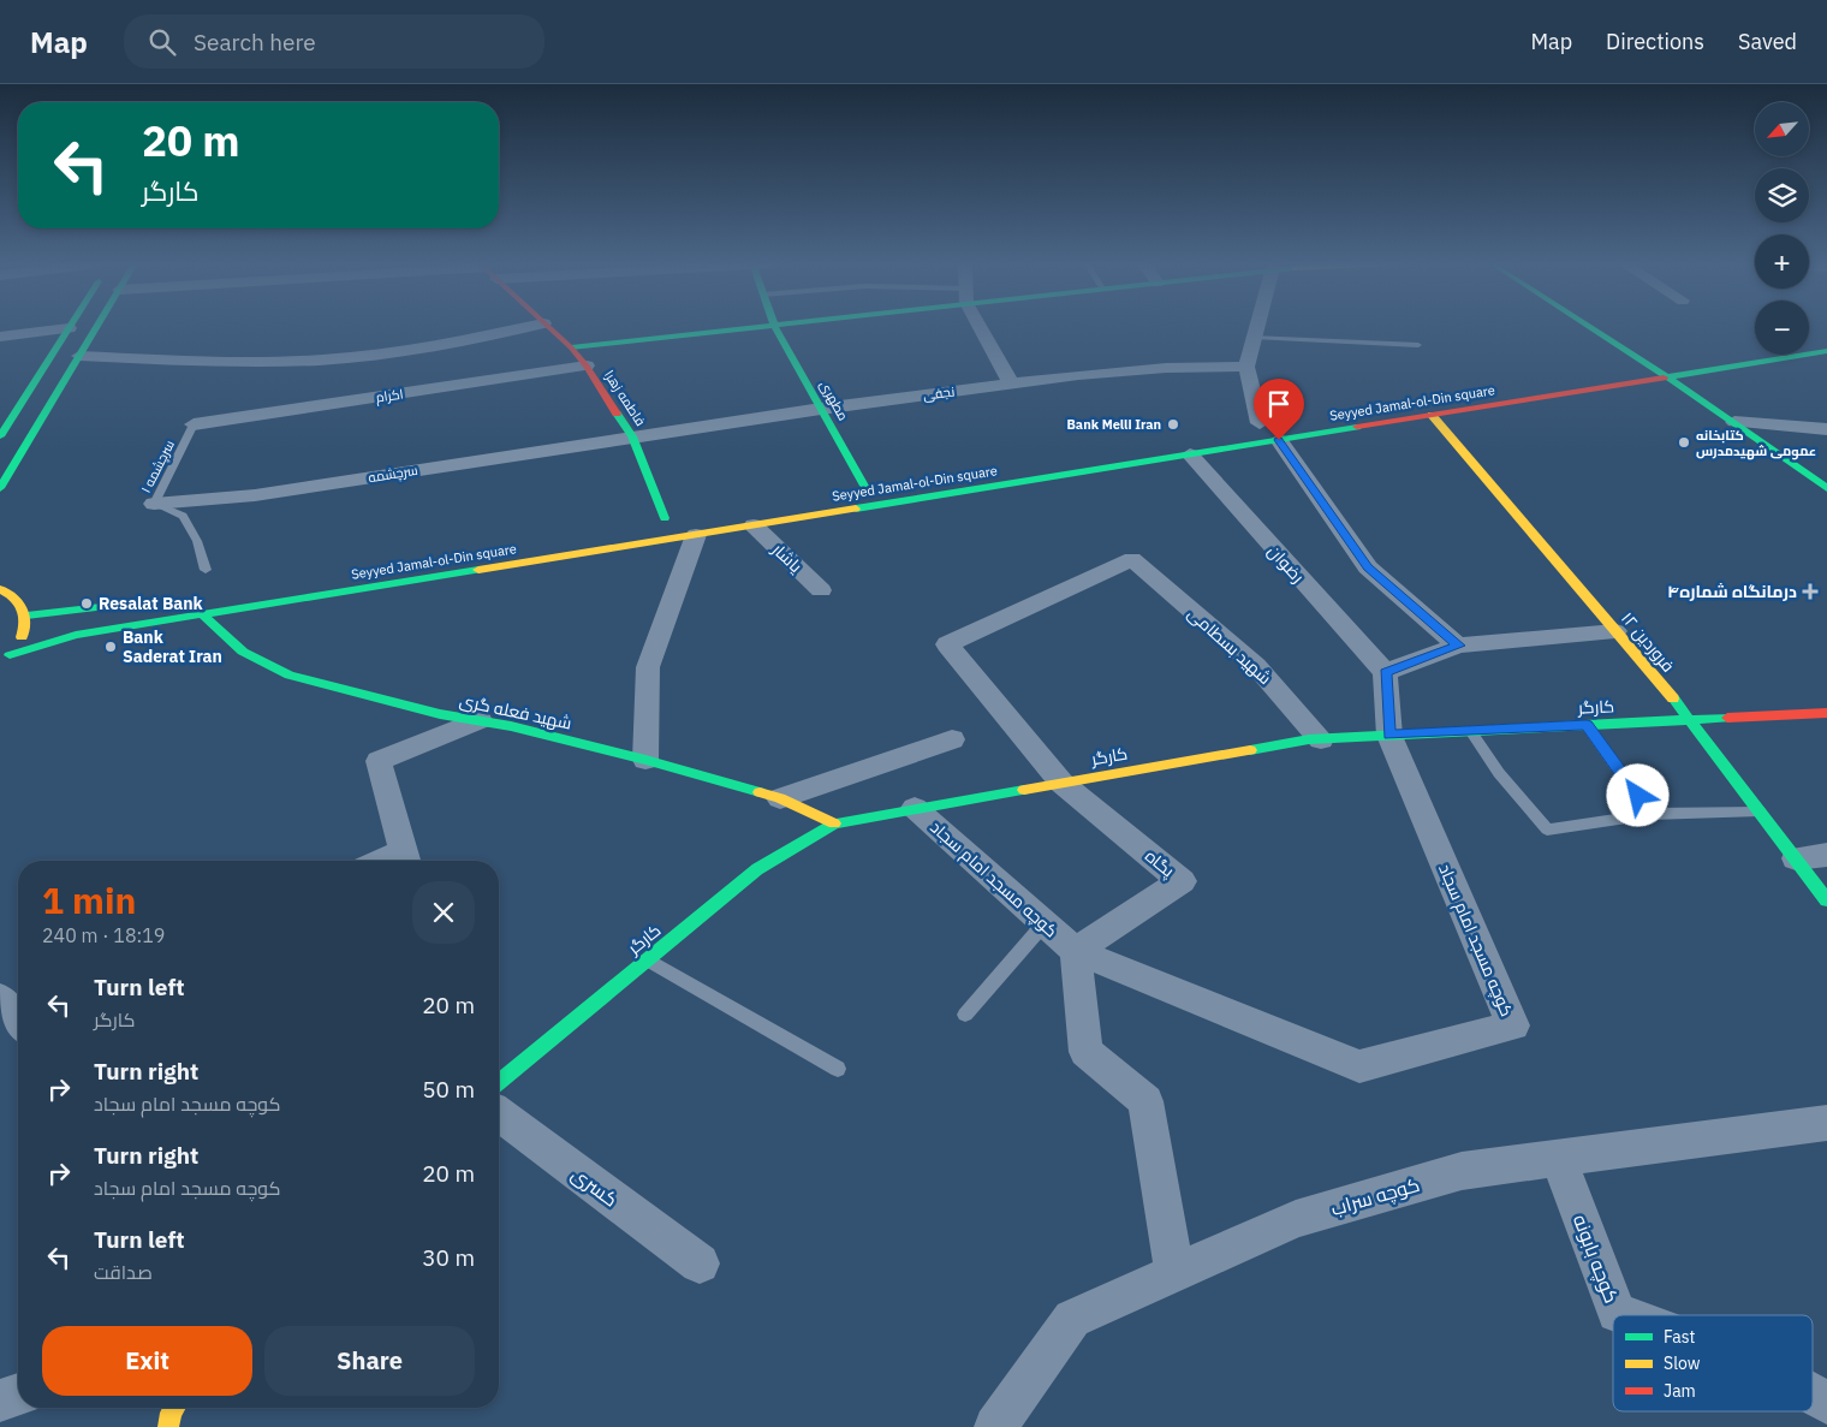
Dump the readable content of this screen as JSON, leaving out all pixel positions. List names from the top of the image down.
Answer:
{
  "streets": {
    "street": [
      "نجفی",
      "اکرام",
      "فاطمه زهرا",
      "مطهری",
      "Seyyed Jamal-ol-Din square",
      "سرچشمه",
      "یاشار",
      "رضوان",
      "۱۲ فروردین",
      "شهید بسطامی",
      "کارگر",
      "شهید فعله گری",
      "پگاه",
      "کوچه مسجد امام سجاد",
      "کسری",
      "کوچه سراب",
      "کوچه بابونه"
    ],
    "lane": ["سرچشمه ۱"]
  },
  "crossings": [
    ["نجفی", "فاطمه زهرا"],
    ["نجفی", "مطهری"],
    ["نجفی", "سرچشمه"],
    ["اکرام", "فاطمه زهرا"],
    ["اکرام", "سرچشمه ۱"],
    ["فاطمه زهرا", "سرچشمه"],
    ["Seyyed Jamal-ol-Din square", "یاشار"],
    ["Seyyed Jamal-ol-Din square", "رضوان"],
    ["Seyyed Jamal-ol-Din square", "۱۲ فروردین"],
    ["Seyyed Jamal-ol-Din square", "شهید فعله گری"],
    ["سرچشمه ۱", "سرچشمه"],
    ["رضوان", "کوچه مسجد امام سجاد"],
    ["۱۲ فروردین", "کارگر"],
    ["شهید بسطامی", "کارگر"],
    ["شهید بسطامی", "پگاه"],
    ["کارگر", "شهید فعله گری"],
    ["کارگر", "پگاه"],
    ["کارگر", "کوچه مسجد امام سجاد"],
    ["پگاه", "کوچه مسجد امام سجاد"],
    ["کوچه سراب", "کوچه بابونه"]
  ],
  "places": {
    "other": [
      "Bank Melli Iran",
      "کتابخانه عمومی شهیدمدرس",
      "Resalat Bank",
      "Bank Saderat Iran"
    ],
    "health": ["درمانگاه شماره۴"]
  },
  "legend": ["Fast", "Slow", "Jam"],
  "north": "bottom left",
  "page": {
    "header": "Map",
    "search": "Search here",
    "nav": ["Map", "Directions", "Saved"],
    "map_buttons": ["+", "−"],
    "turn": ["20 m", "کارگر"],
    "heading": ["1 min", "240 m · 18:19"],
    "list": [
      {
        "name": "Turn left",
        "note": "کارگر",
        "value": "20 m"
      },
      {
        "name": "Turn right",
        "note": "کوچه مسجد امام سجاد",
        "value": "50 m"
      },
      {
        "name": "Turn right",
        "note": "کوچه مسجد امام سجاد",
        "value": "20 m"
      },
      {
        "name": "Turn left",
        "note": "صداقت",
        "value": "30 m"
      }
    ],
    "buttons": ["Exit", "Share"]
  }
}
